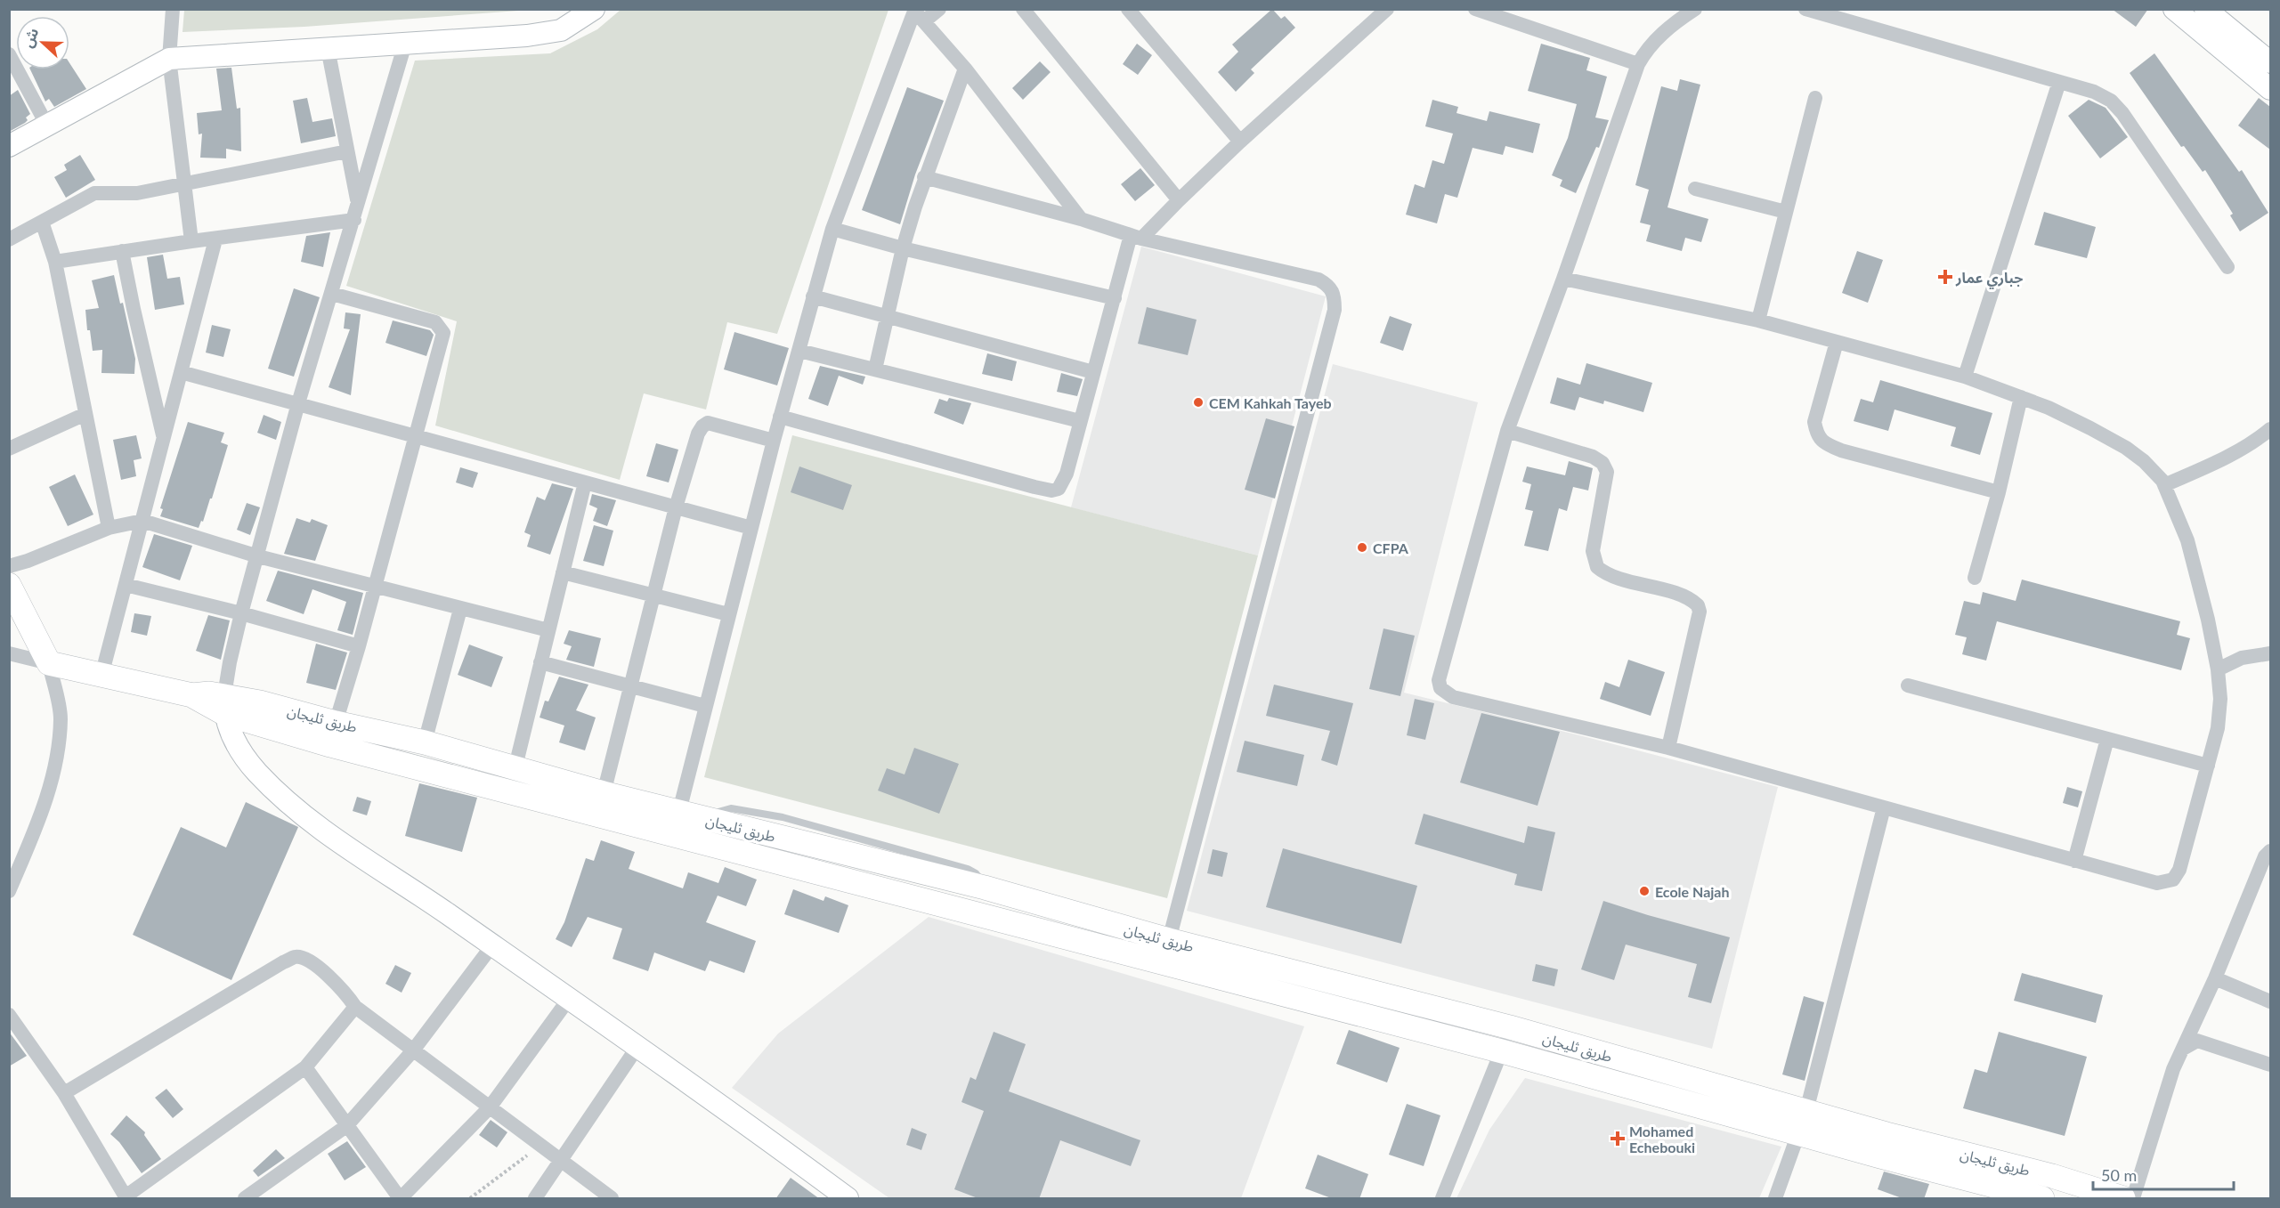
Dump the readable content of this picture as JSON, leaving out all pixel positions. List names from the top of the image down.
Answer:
{
  "streets": {
    "main road": ["طريق ثليجان"]
  },
  "places": {
    "health": ["جباري عمار", "Mohamed Echebouki"],
    "other": ["CEM Kahkah Tayeb", "CFPA", "Ecole Najah"]
  },
  "scale_bar": "50 m",
  "north": "left"
}
